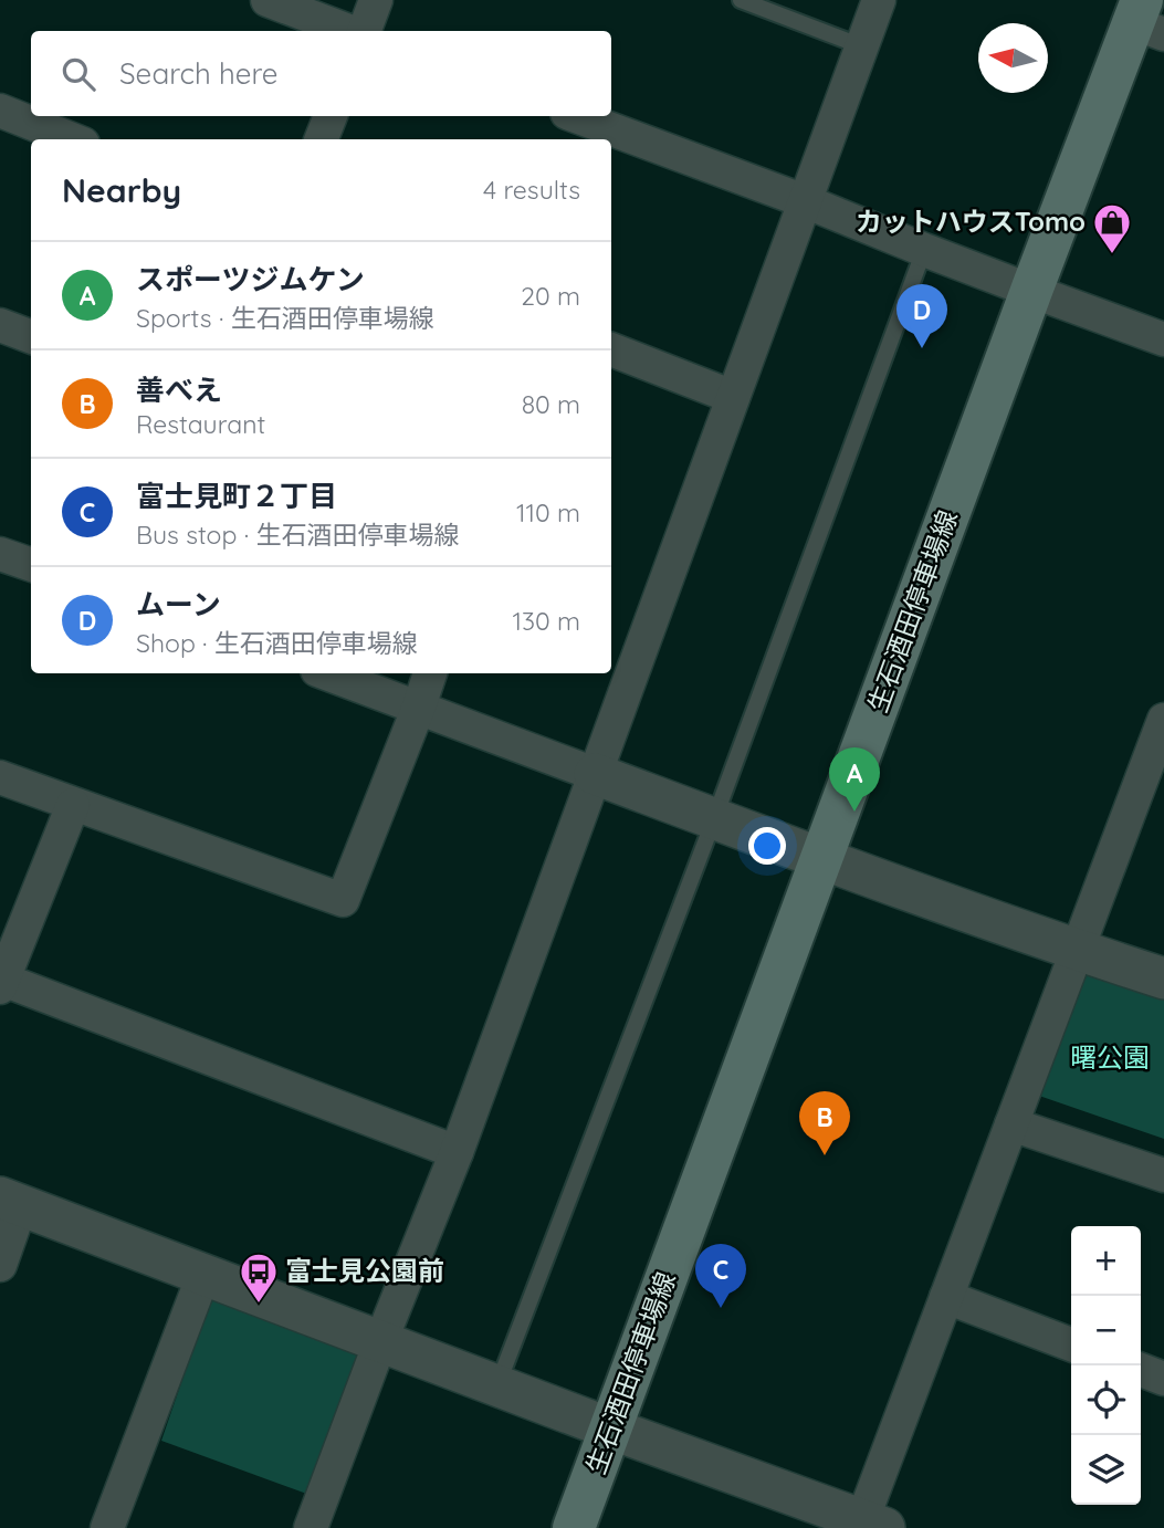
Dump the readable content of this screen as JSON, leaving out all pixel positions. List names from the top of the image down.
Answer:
{
  "streets": {
    "main road": ["生石酒田停車場線"]
  },
  "parks": ["曙公園"],
  "places": {
    "shop": ["カットハウスTomo"],
    "bus stop": ["富士見公園前"]
  },
  "north": "left",
  "page": {
    "search": "Search here",
    "heading": ["Nearby", "4 results"],
    "list": [
      {
        "mark": "A",
        "name": "スポーツジムケン",
        "note": "Sports · 生石酒田停車場線",
        "value": "20 m"
      },
      {
        "mark": "B",
        "name": "善べえ",
        "note": "Restaurant",
        "value": "80 m"
      },
      {
        "mark": "C",
        "name": "富士見町２丁目",
        "note": "Bus stop · 生石酒田停車場線",
        "value": "110 m"
      },
      {
        "mark": "D",
        "name": "ムーン",
        "note": "Shop · 生石酒田停車場線",
        "value": "130 m"
      }
    ],
    "pins": [
      "D",
      "A",
      "B",
      "C"
    ],
    "map_buttons": ["+", "−"]
  }
}
